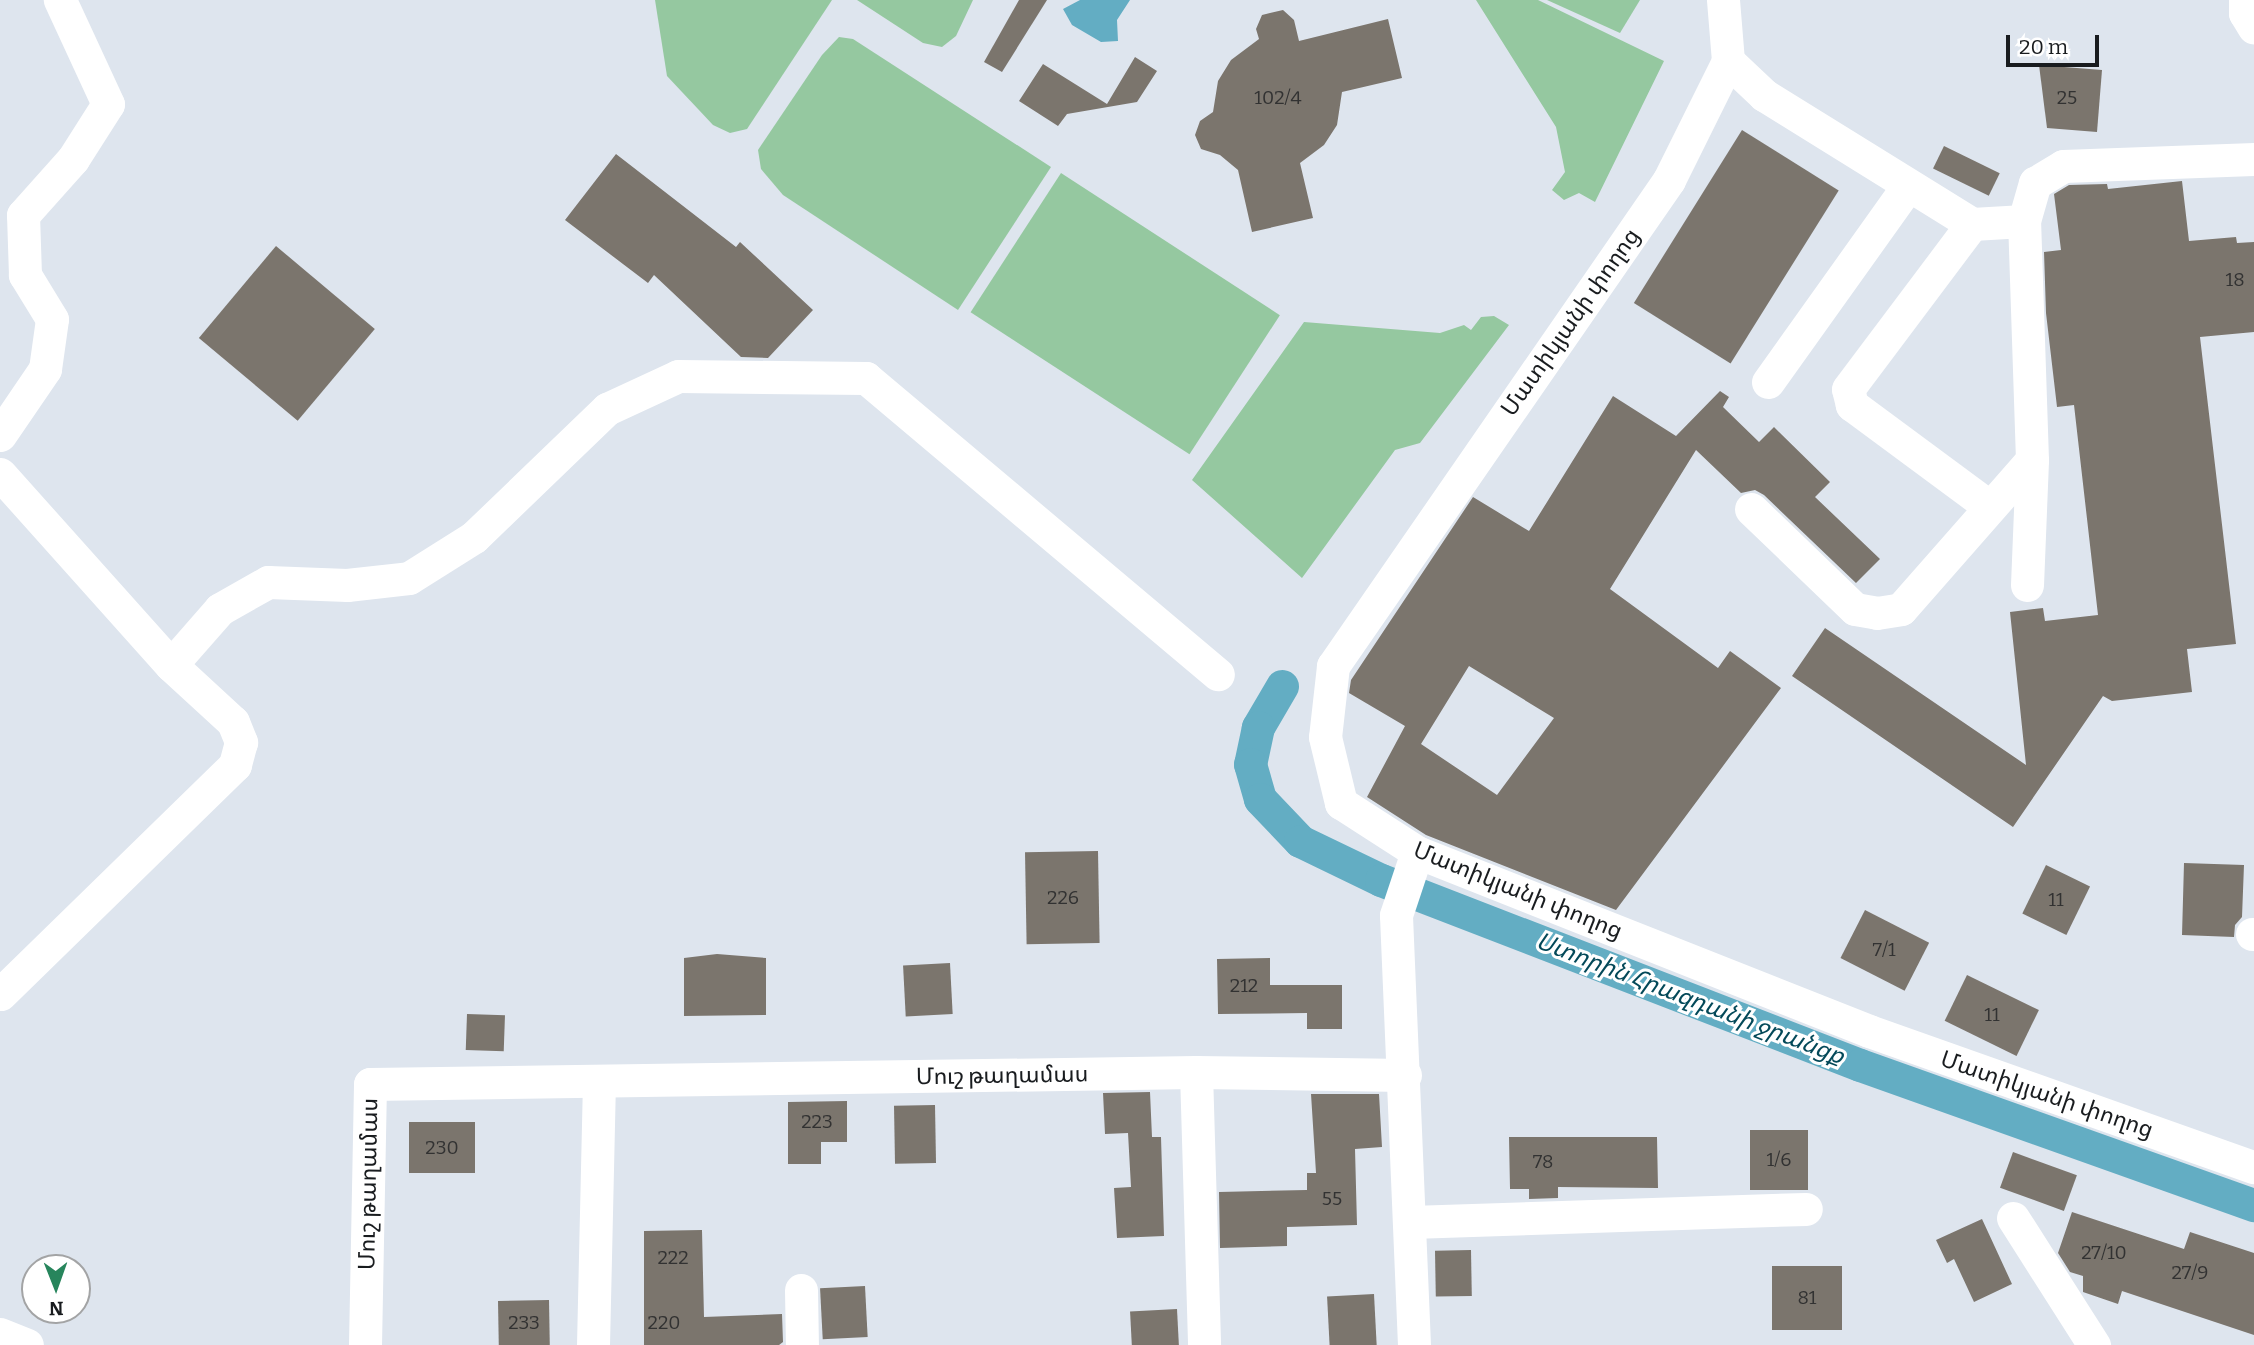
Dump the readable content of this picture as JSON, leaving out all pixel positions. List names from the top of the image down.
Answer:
{
  "streets": {
    "street": ["Մատիկյանի փողոց", "Մուշ թաղամաս"]
  },
  "water": ["Ստորին Հրազդանի ջրանցք"],
  "house_numbers": [
    "102/4",
    "25",
    "18",
    "226",
    "11",
    "7/1",
    "212",
    "11",
    "223",
    "230",
    "1/6",
    "78",
    "55",
    "27/10",
    "222",
    "27/9",
    "81",
    "233",
    "220"
  ],
  "scale_bar": "20 m",
  "north": "bottom"
}
